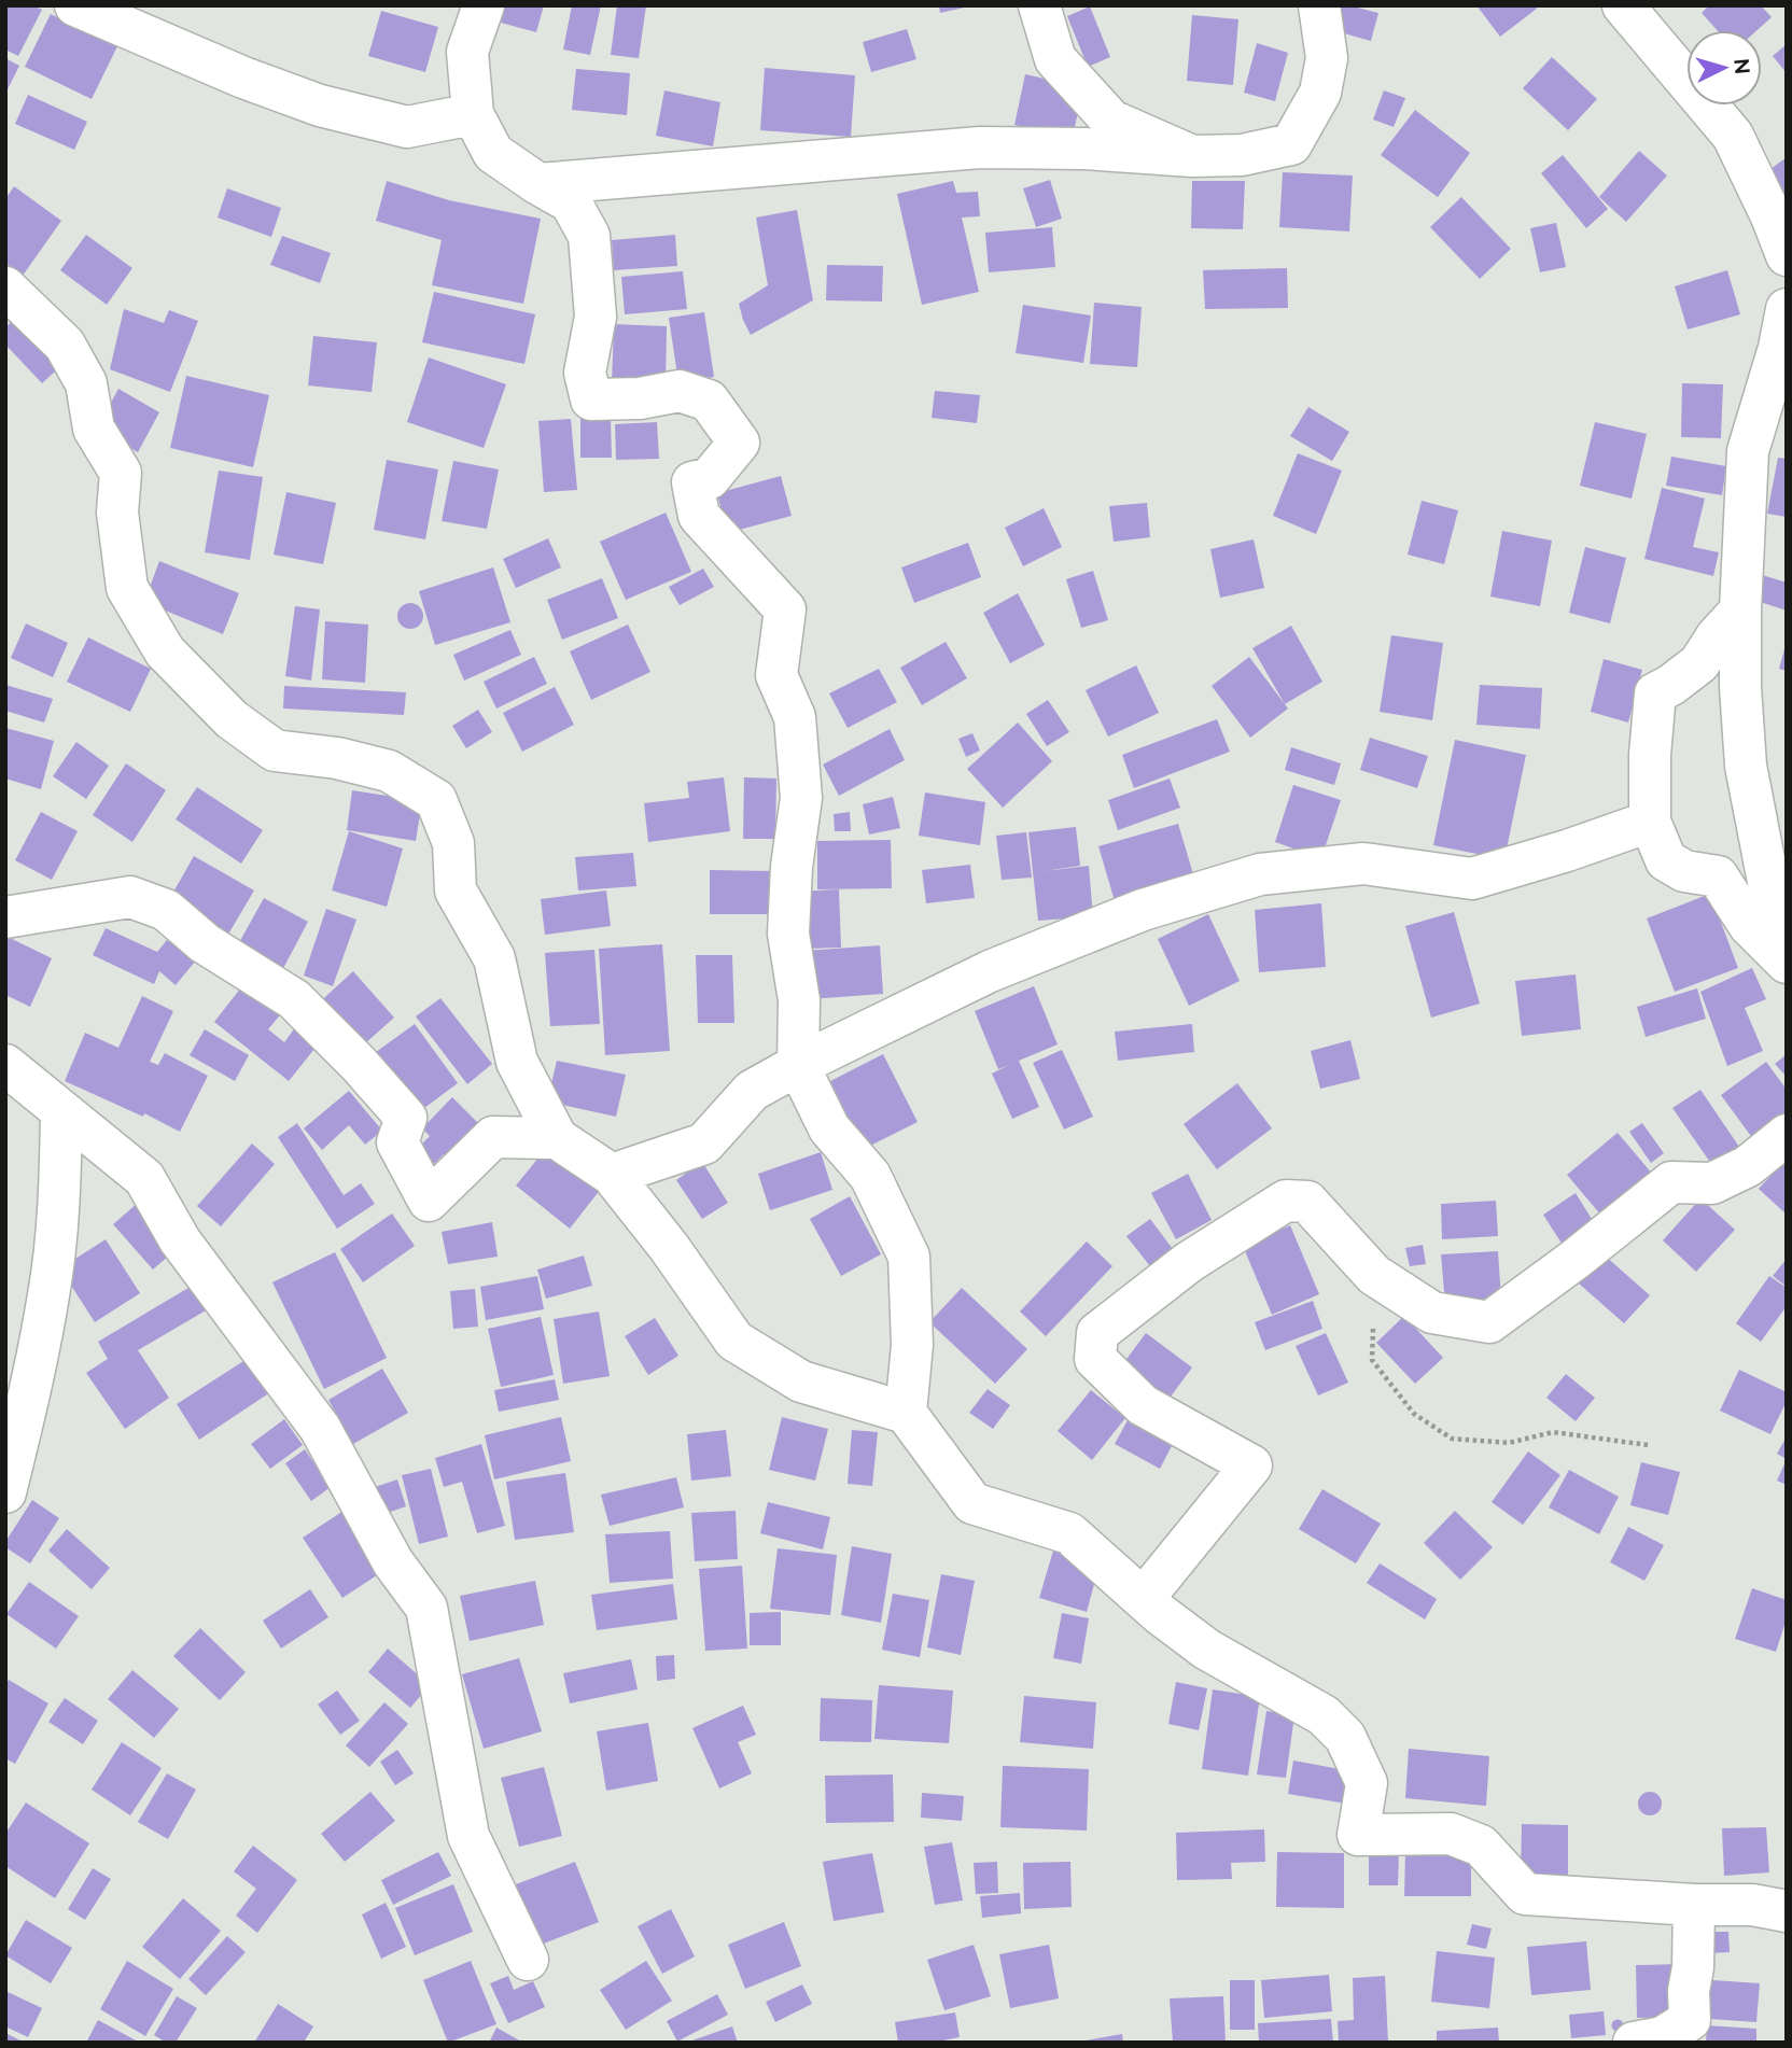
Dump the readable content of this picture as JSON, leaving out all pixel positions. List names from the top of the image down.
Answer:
{
  "north": "right"
}
